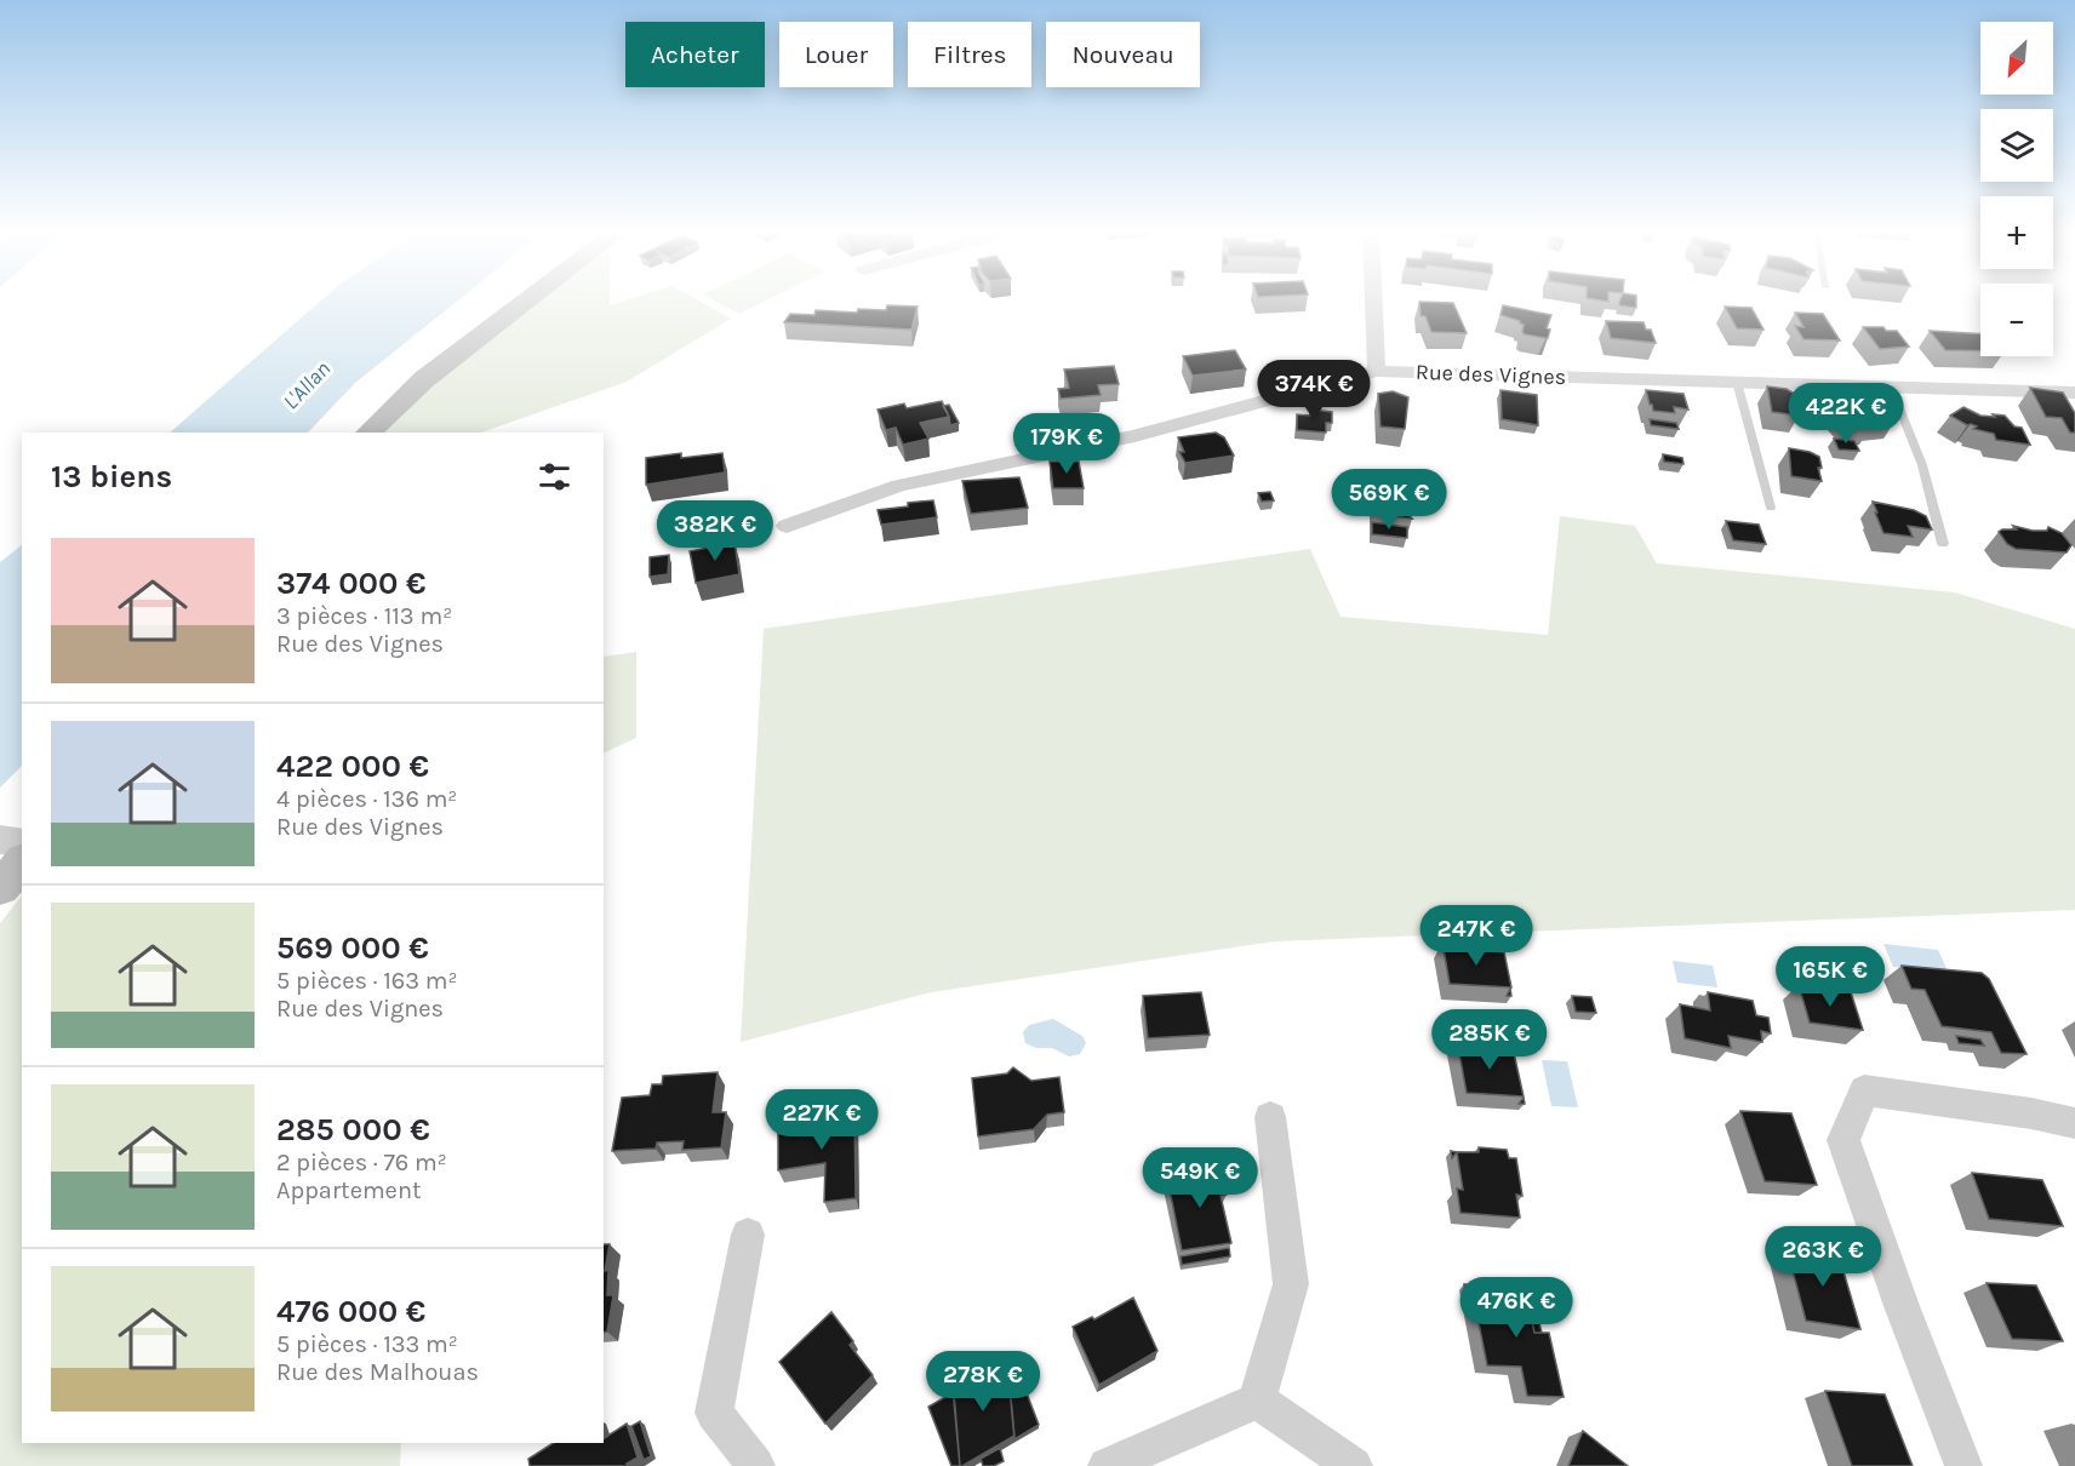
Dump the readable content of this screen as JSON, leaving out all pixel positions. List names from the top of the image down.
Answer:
{
  "streets": {
    "street": ["Rue des Vignes"]
  },
  "water": ["L'Allan"],
  "north": "bottom left",
  "page": {
    "map_buttons": ["+", "−"],
    "chip": [
      "Acheter",
      "Louer",
      "Filtres",
      "Nouveau"
    ],
    "price": [
      "374K €",
      "422K €",
      "179K €",
      "569K €",
      "382K €",
      "247K €",
      "165K €",
      "285K €",
      "227K €",
      "549K €",
      "263K €",
      "476K €",
      "278K €"
    ],
    "heading": "13 biens",
    "list": [
      {
        "name": "374 000 €",
        "note": "3 pièces · 113 m² · Rue des Vignes"
      },
      {
        "name": "422 000 €",
        "note": "4 pièces · 136 m² · Rue des Vignes"
      },
      {
        "name": "569 000 €",
        "note": "5 pièces · 163 m² · Rue des Vignes"
      },
      {
        "name": "285 000 €",
        "note": "2 pièces · 76 m² · Appartement"
      },
      {
        "name": "476 000 €",
        "note": "5 pièces · 133 m² · Rue des Malhouas"
      }
    ]
  }
}
